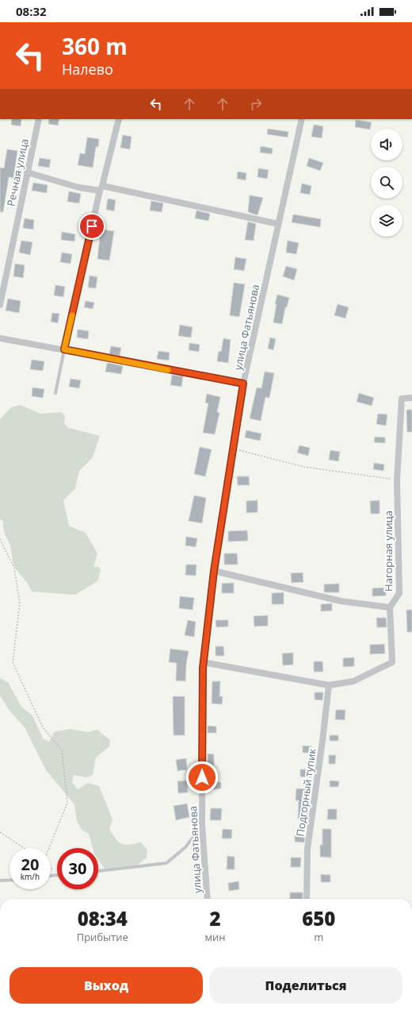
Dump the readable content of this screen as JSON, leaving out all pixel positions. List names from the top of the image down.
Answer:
{
  "streets": {
    "street": [
      "Речная улица",
      "улица Фатьянова",
      "Нагорная улица",
      "Подгорный тупик"
    ]
  },
  "page": {
    "status": "08:32",
    "turn": ["360 m", "Налево"],
    "speed": "20 km/h",
    "limit": "30",
    "eta": [
      "08:34",
      "Прибытие",
      "2",
      "мин",
      "650",
      "m"
    ],
    "buttons": ["Выход", "Поделиться"]
  }
}
